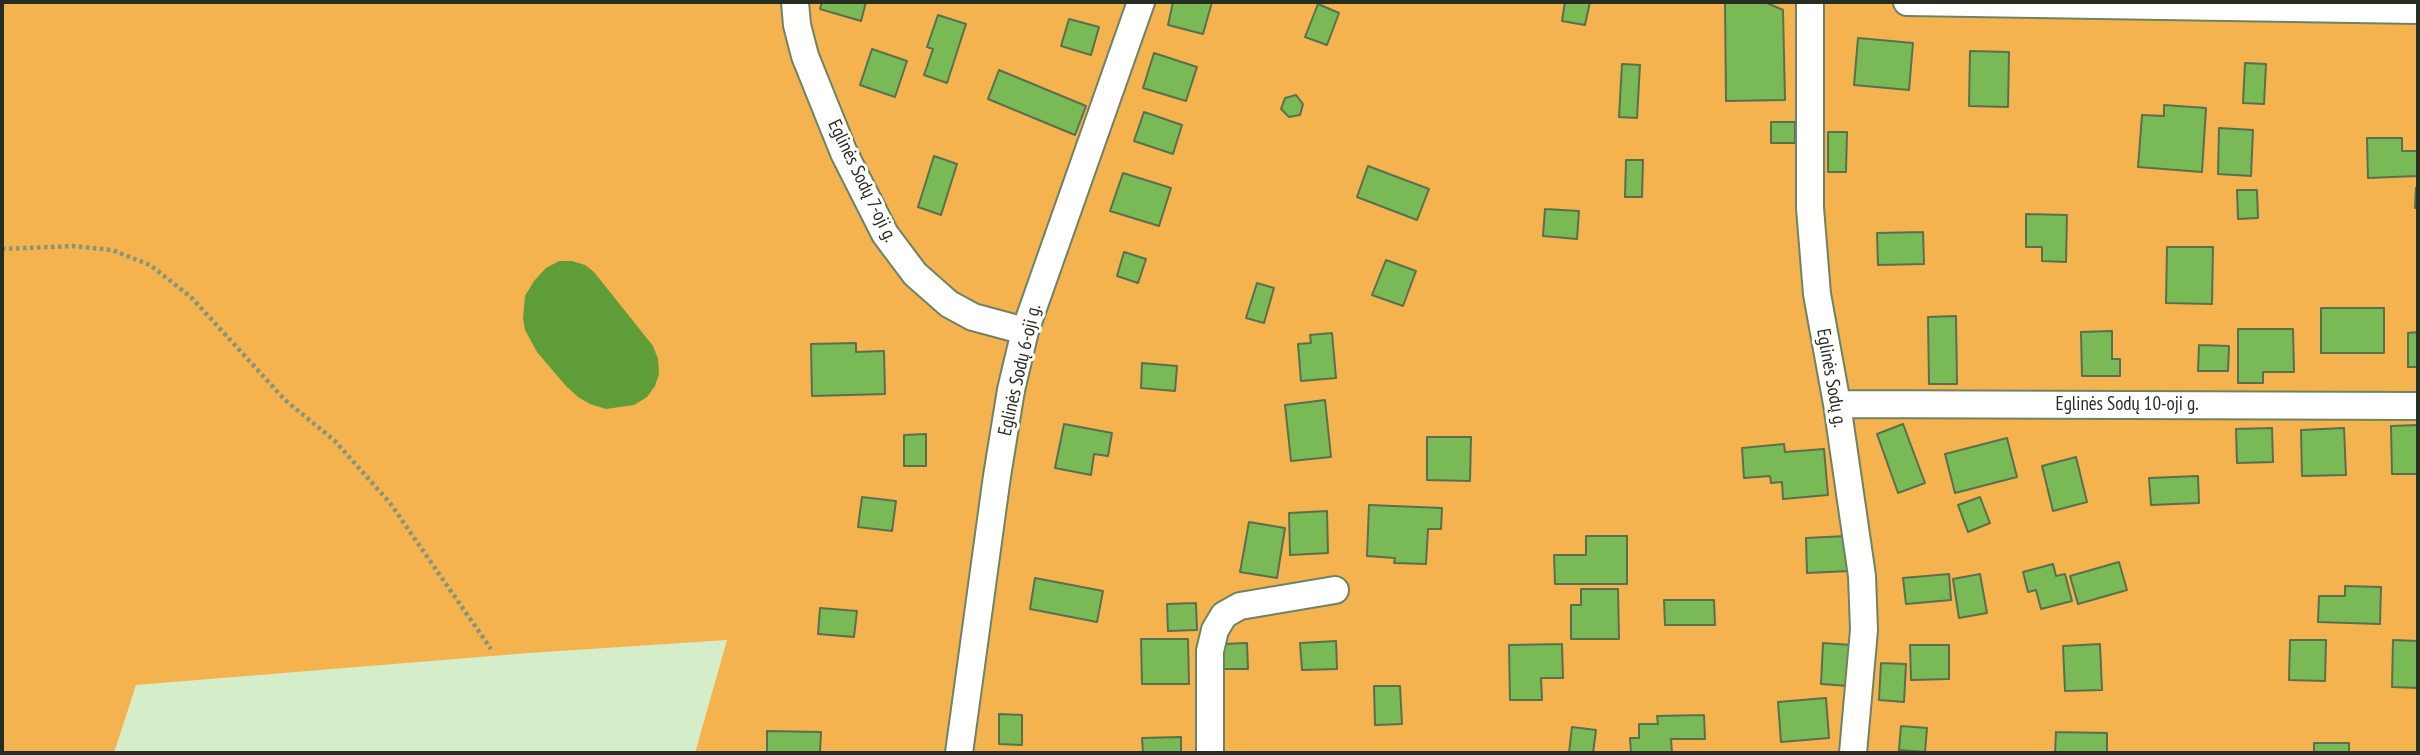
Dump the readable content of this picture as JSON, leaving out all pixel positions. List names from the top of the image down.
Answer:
{
  "streets": {
    "street": [
      "Eglinės Sodų 7-oji g.",
      "Eglinės Sodų 6-oji g.",
      "Eglinės Sodų g.",
      "Eglinės Sodų 10-oji g."
    ]
  },
  "crossings": [
    ["Eglinės Sodų 7-oji g.", "Eglinės Sodų 6-oji g."],
    ["Eglinės Sodų g.", "Eglinės Sodų 10-oji g."]
  ]
}
